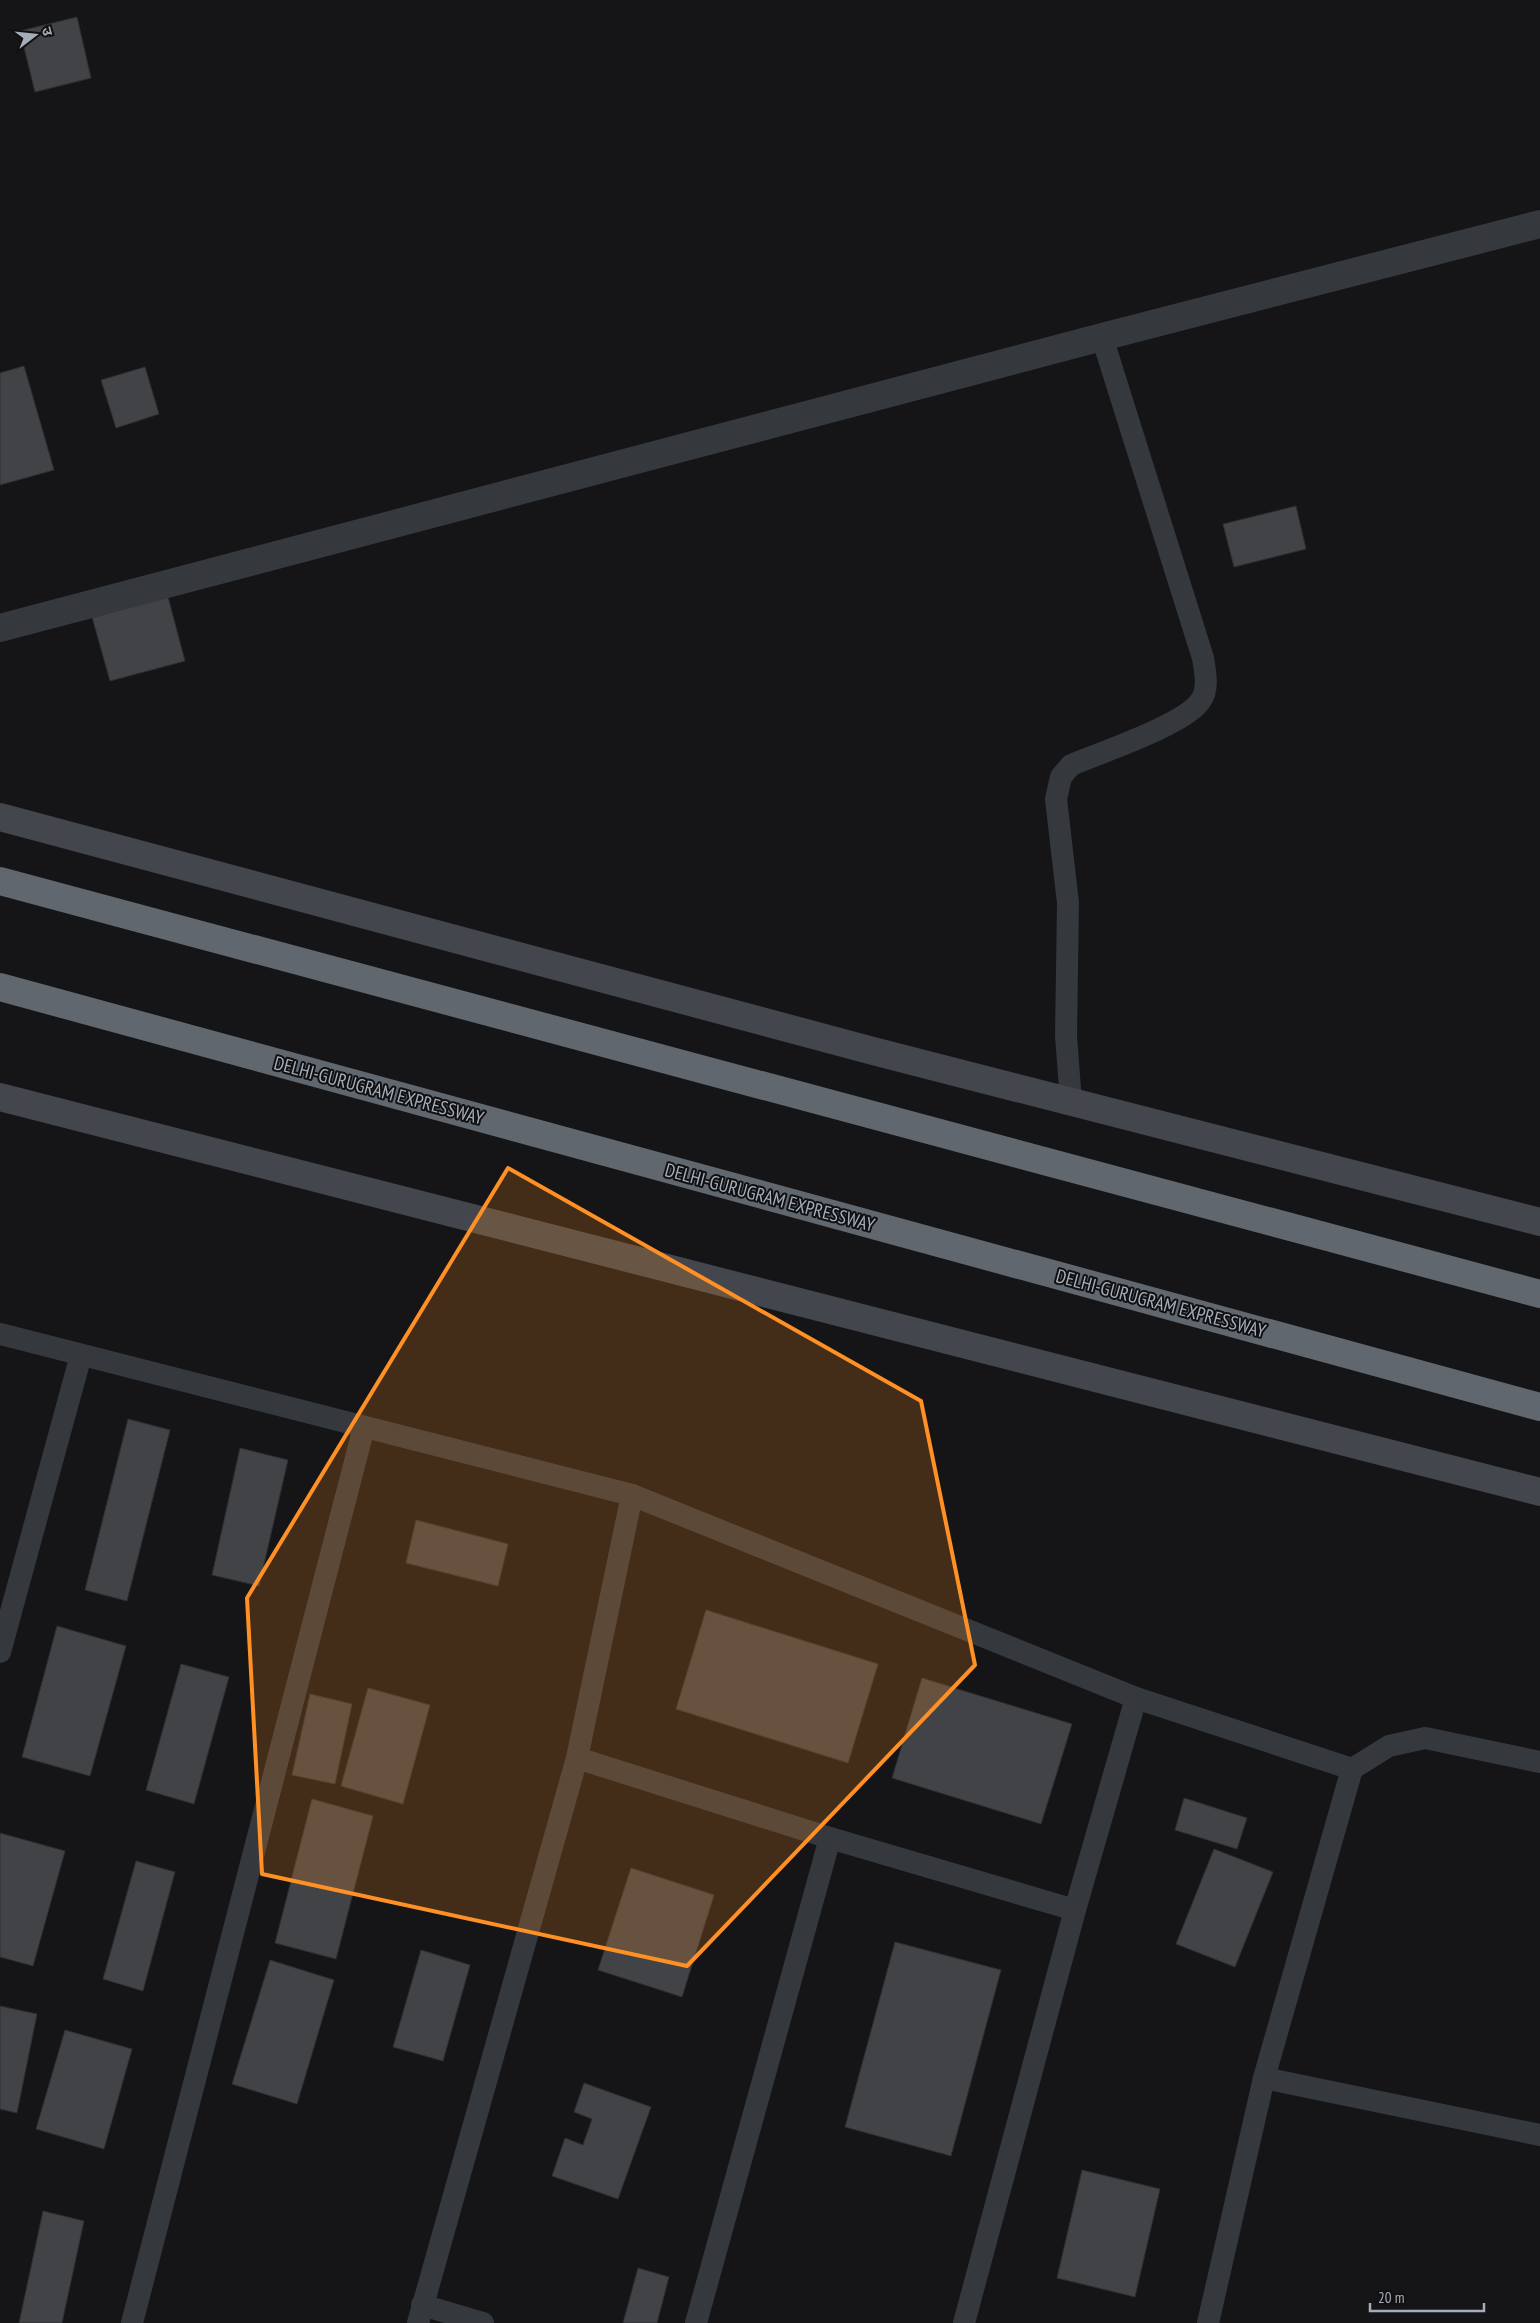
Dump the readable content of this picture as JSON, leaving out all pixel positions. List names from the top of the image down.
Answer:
{
  "streets": {
    "highway": ["DELHI-GURUGRAM EXPRESSWAY"]
  },
  "scale_bar": "20 m",
  "north": "right"
}
